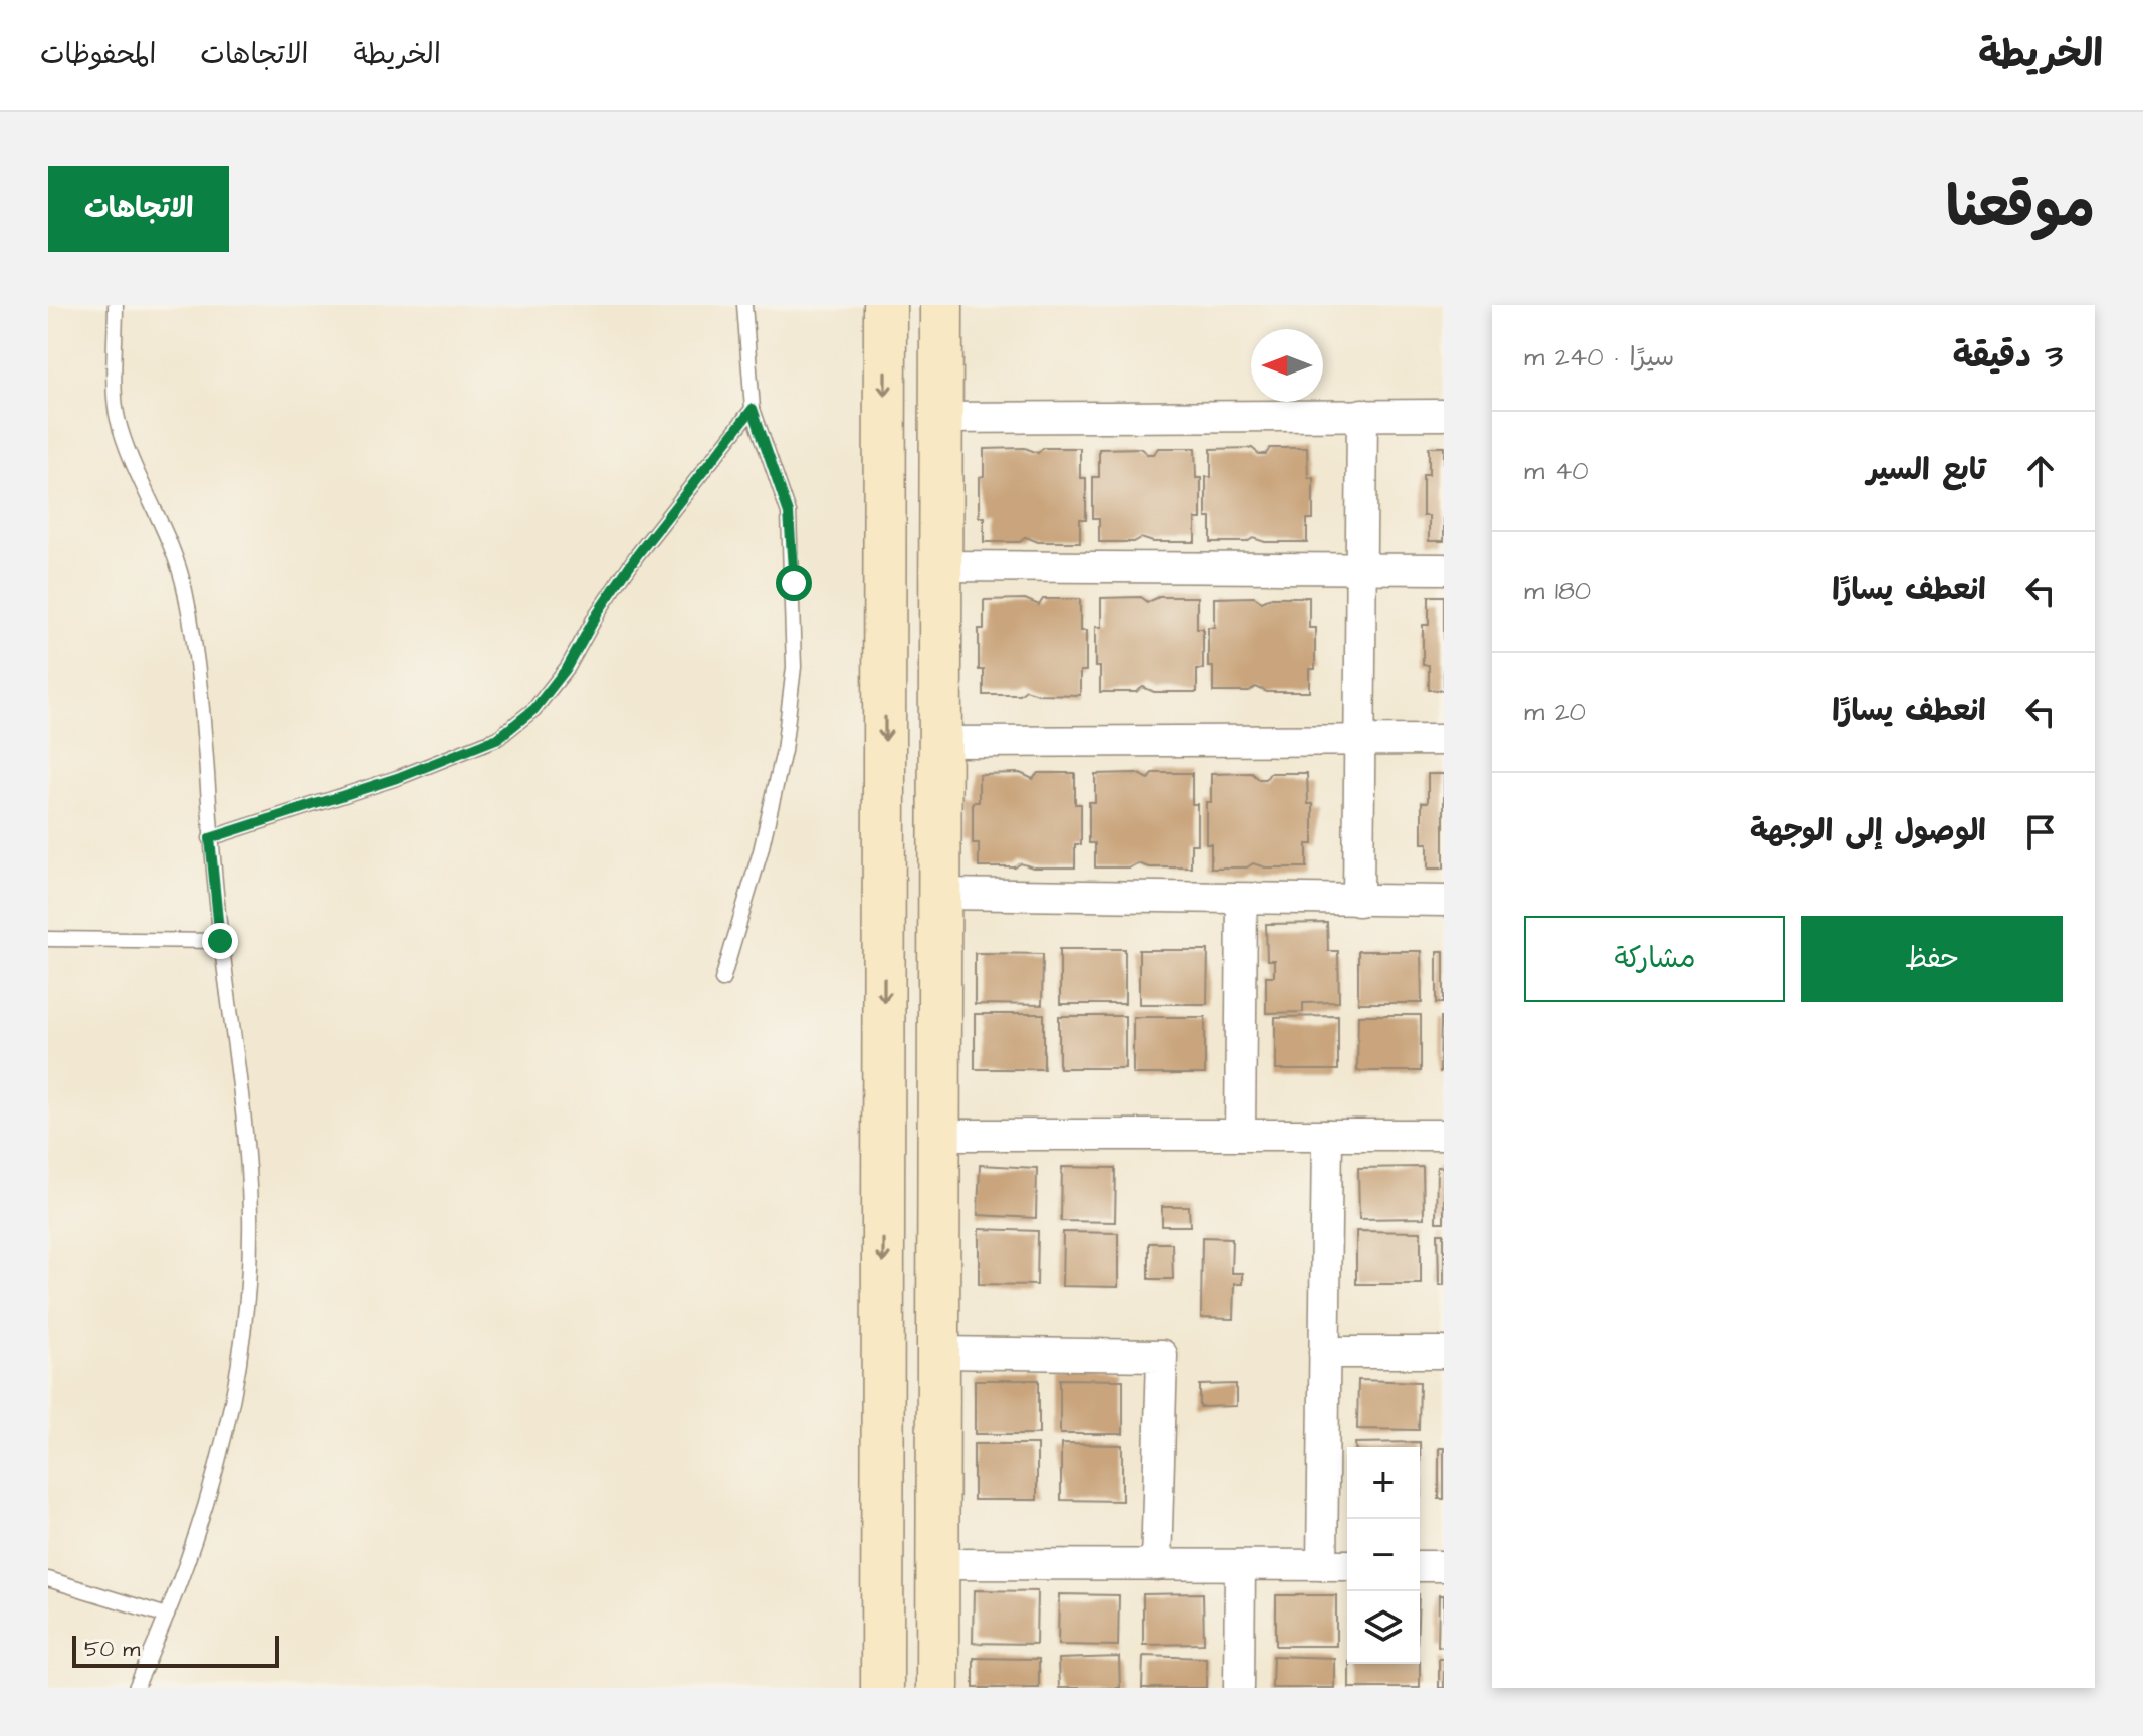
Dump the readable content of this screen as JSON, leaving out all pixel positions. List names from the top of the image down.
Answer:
{
  "scale_bar": "50 m",
  "north": "left",
  "page": {
    "header": "الخريطة",
    "nav": ["الخريطة", "الاتجاهات", "المحفوظات"],
    "title": "موقعنا",
    "buttons": [
      "الاتجاهات",
      ["حفظ", "مشاركة"]
    ],
    "heading": ["3 دقيقة", "سيرًا · 240 m"],
    "list": [
      ["تابع السير", "40 m"],
      ["انعطف يسارًا", "180 m"],
      ["انعطف يسارًا", "20 m"],
      "الوصول إلى الوجهة"
    ],
    "map_buttons": ["+", "−"],
    "scale": "50 m"
  }
}
